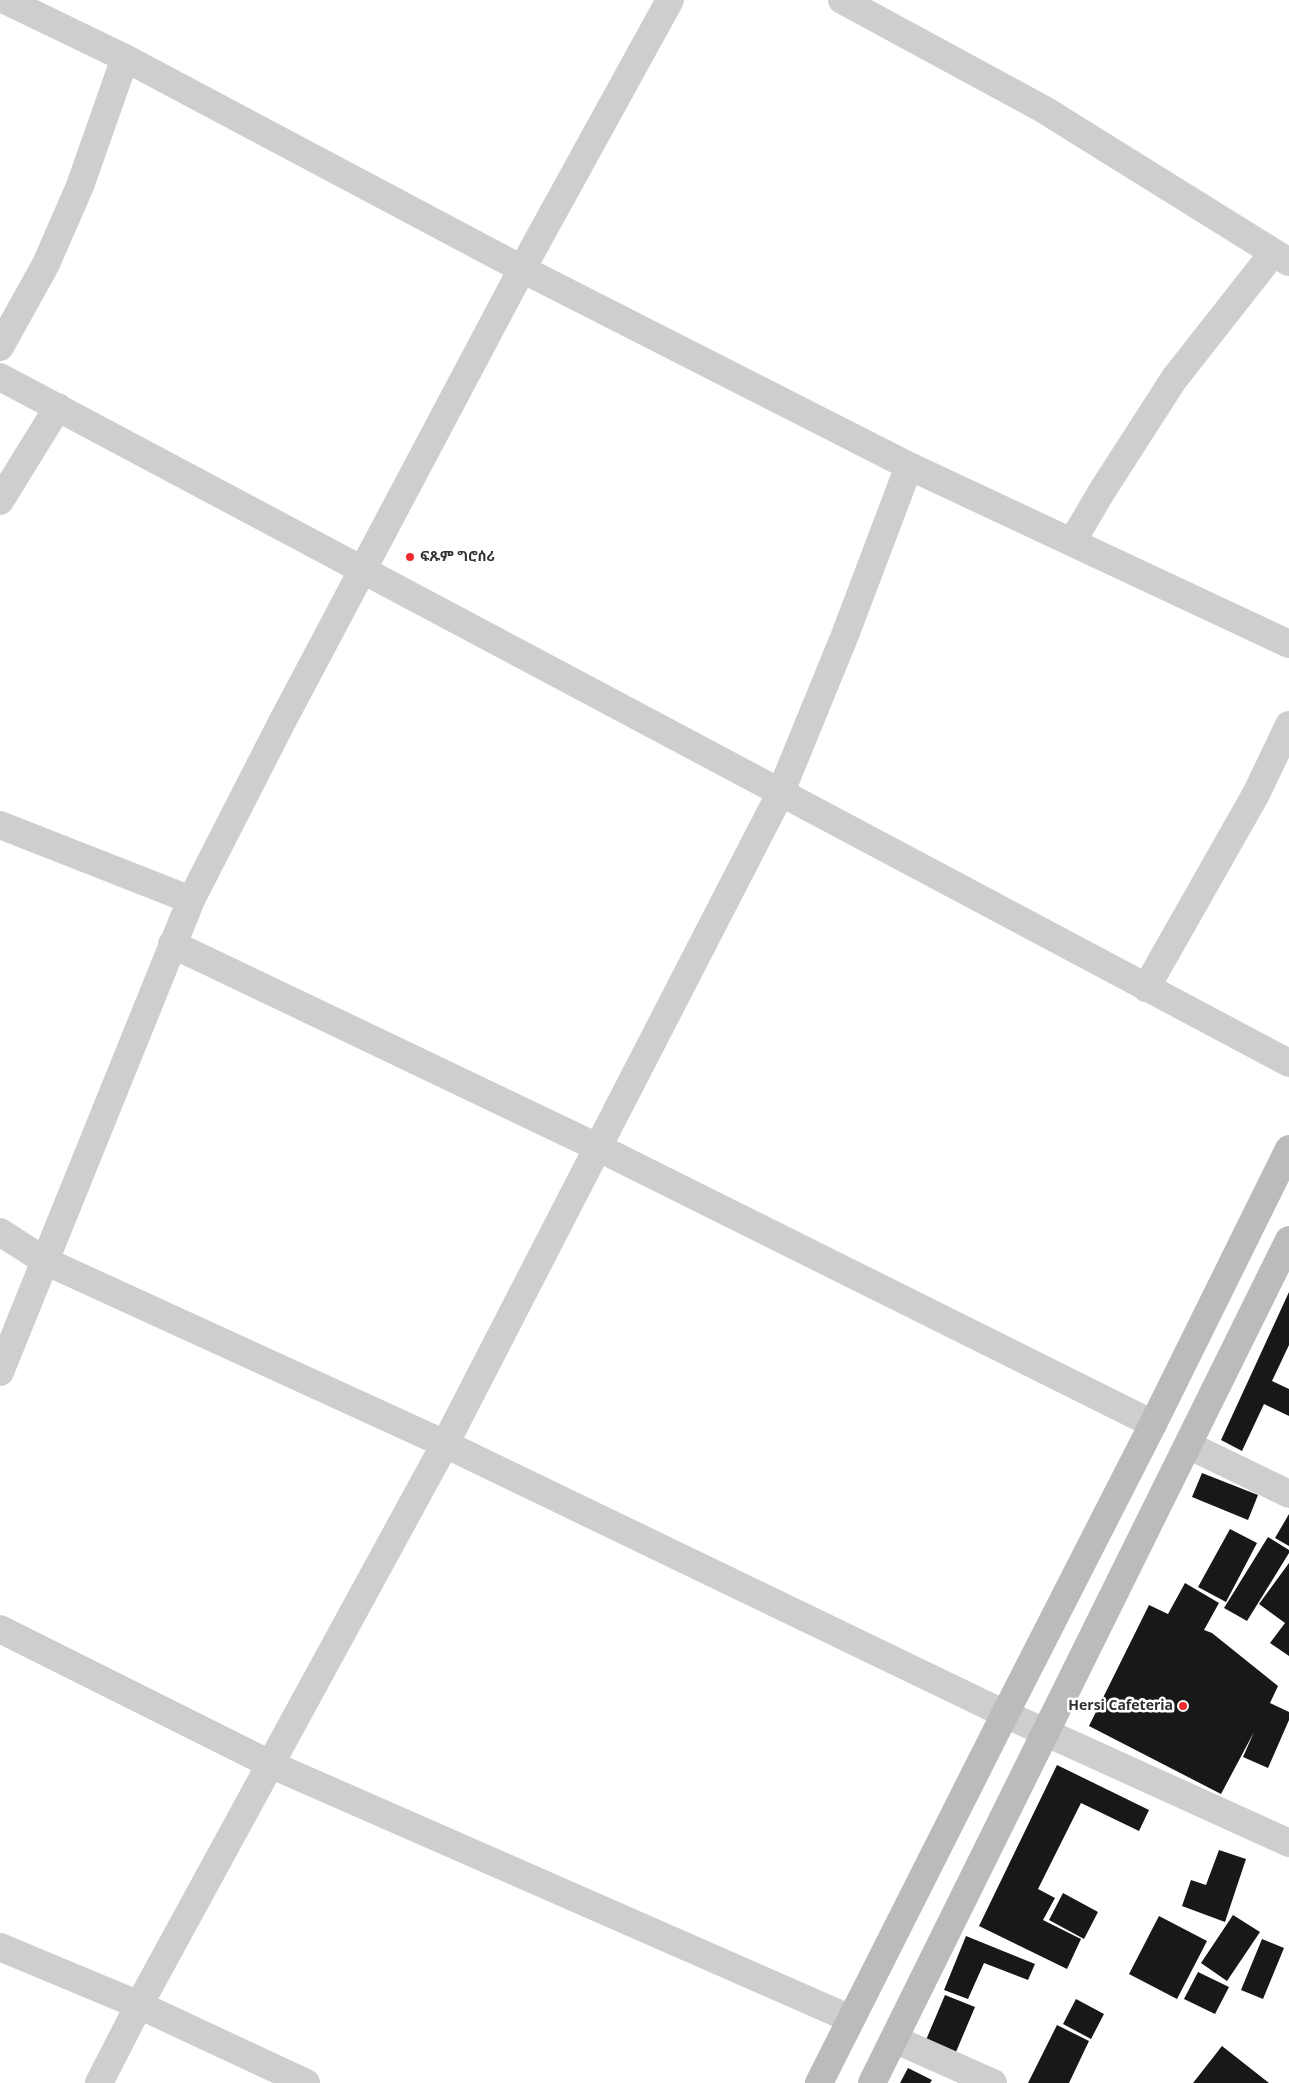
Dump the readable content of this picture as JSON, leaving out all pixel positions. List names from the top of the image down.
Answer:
{
  "places": ["ፍጹም ግሮሰሪ", "Hersi Cafeteria"]
}
